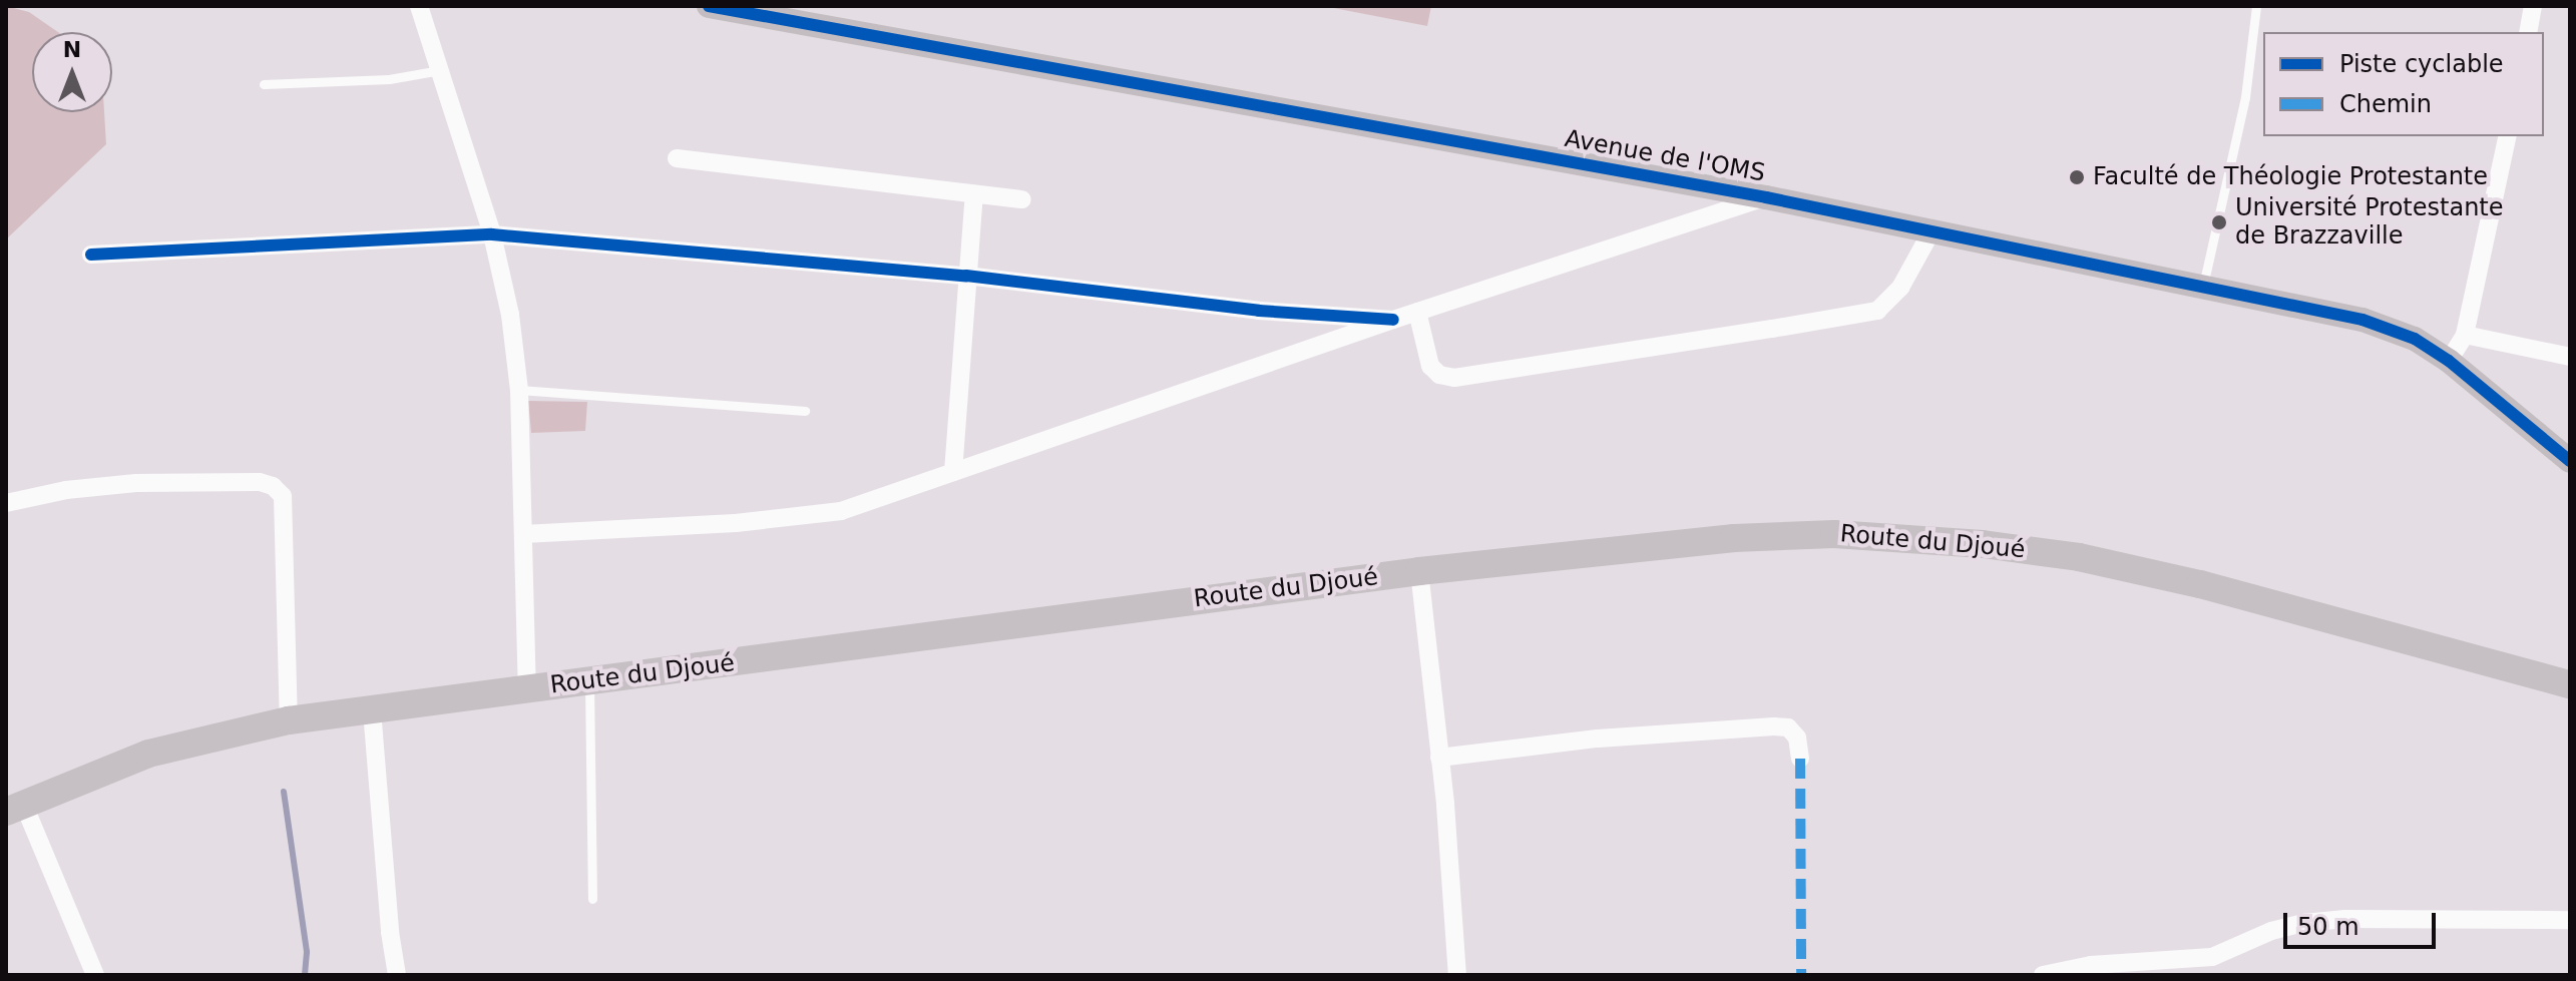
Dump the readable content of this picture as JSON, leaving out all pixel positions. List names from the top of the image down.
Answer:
{
  "streets": {
    "main road": ["Route du Djoué"],
    "street": ["Avenue de l'OMS"]
  },
  "places": ["Faculté de Théologie Protestante", "Université Protestante de Brazzaville"],
  "legend": ["Piste cyclable", "Chemin"],
  "scale_bar": "50 m",
  "north": "top"
}
